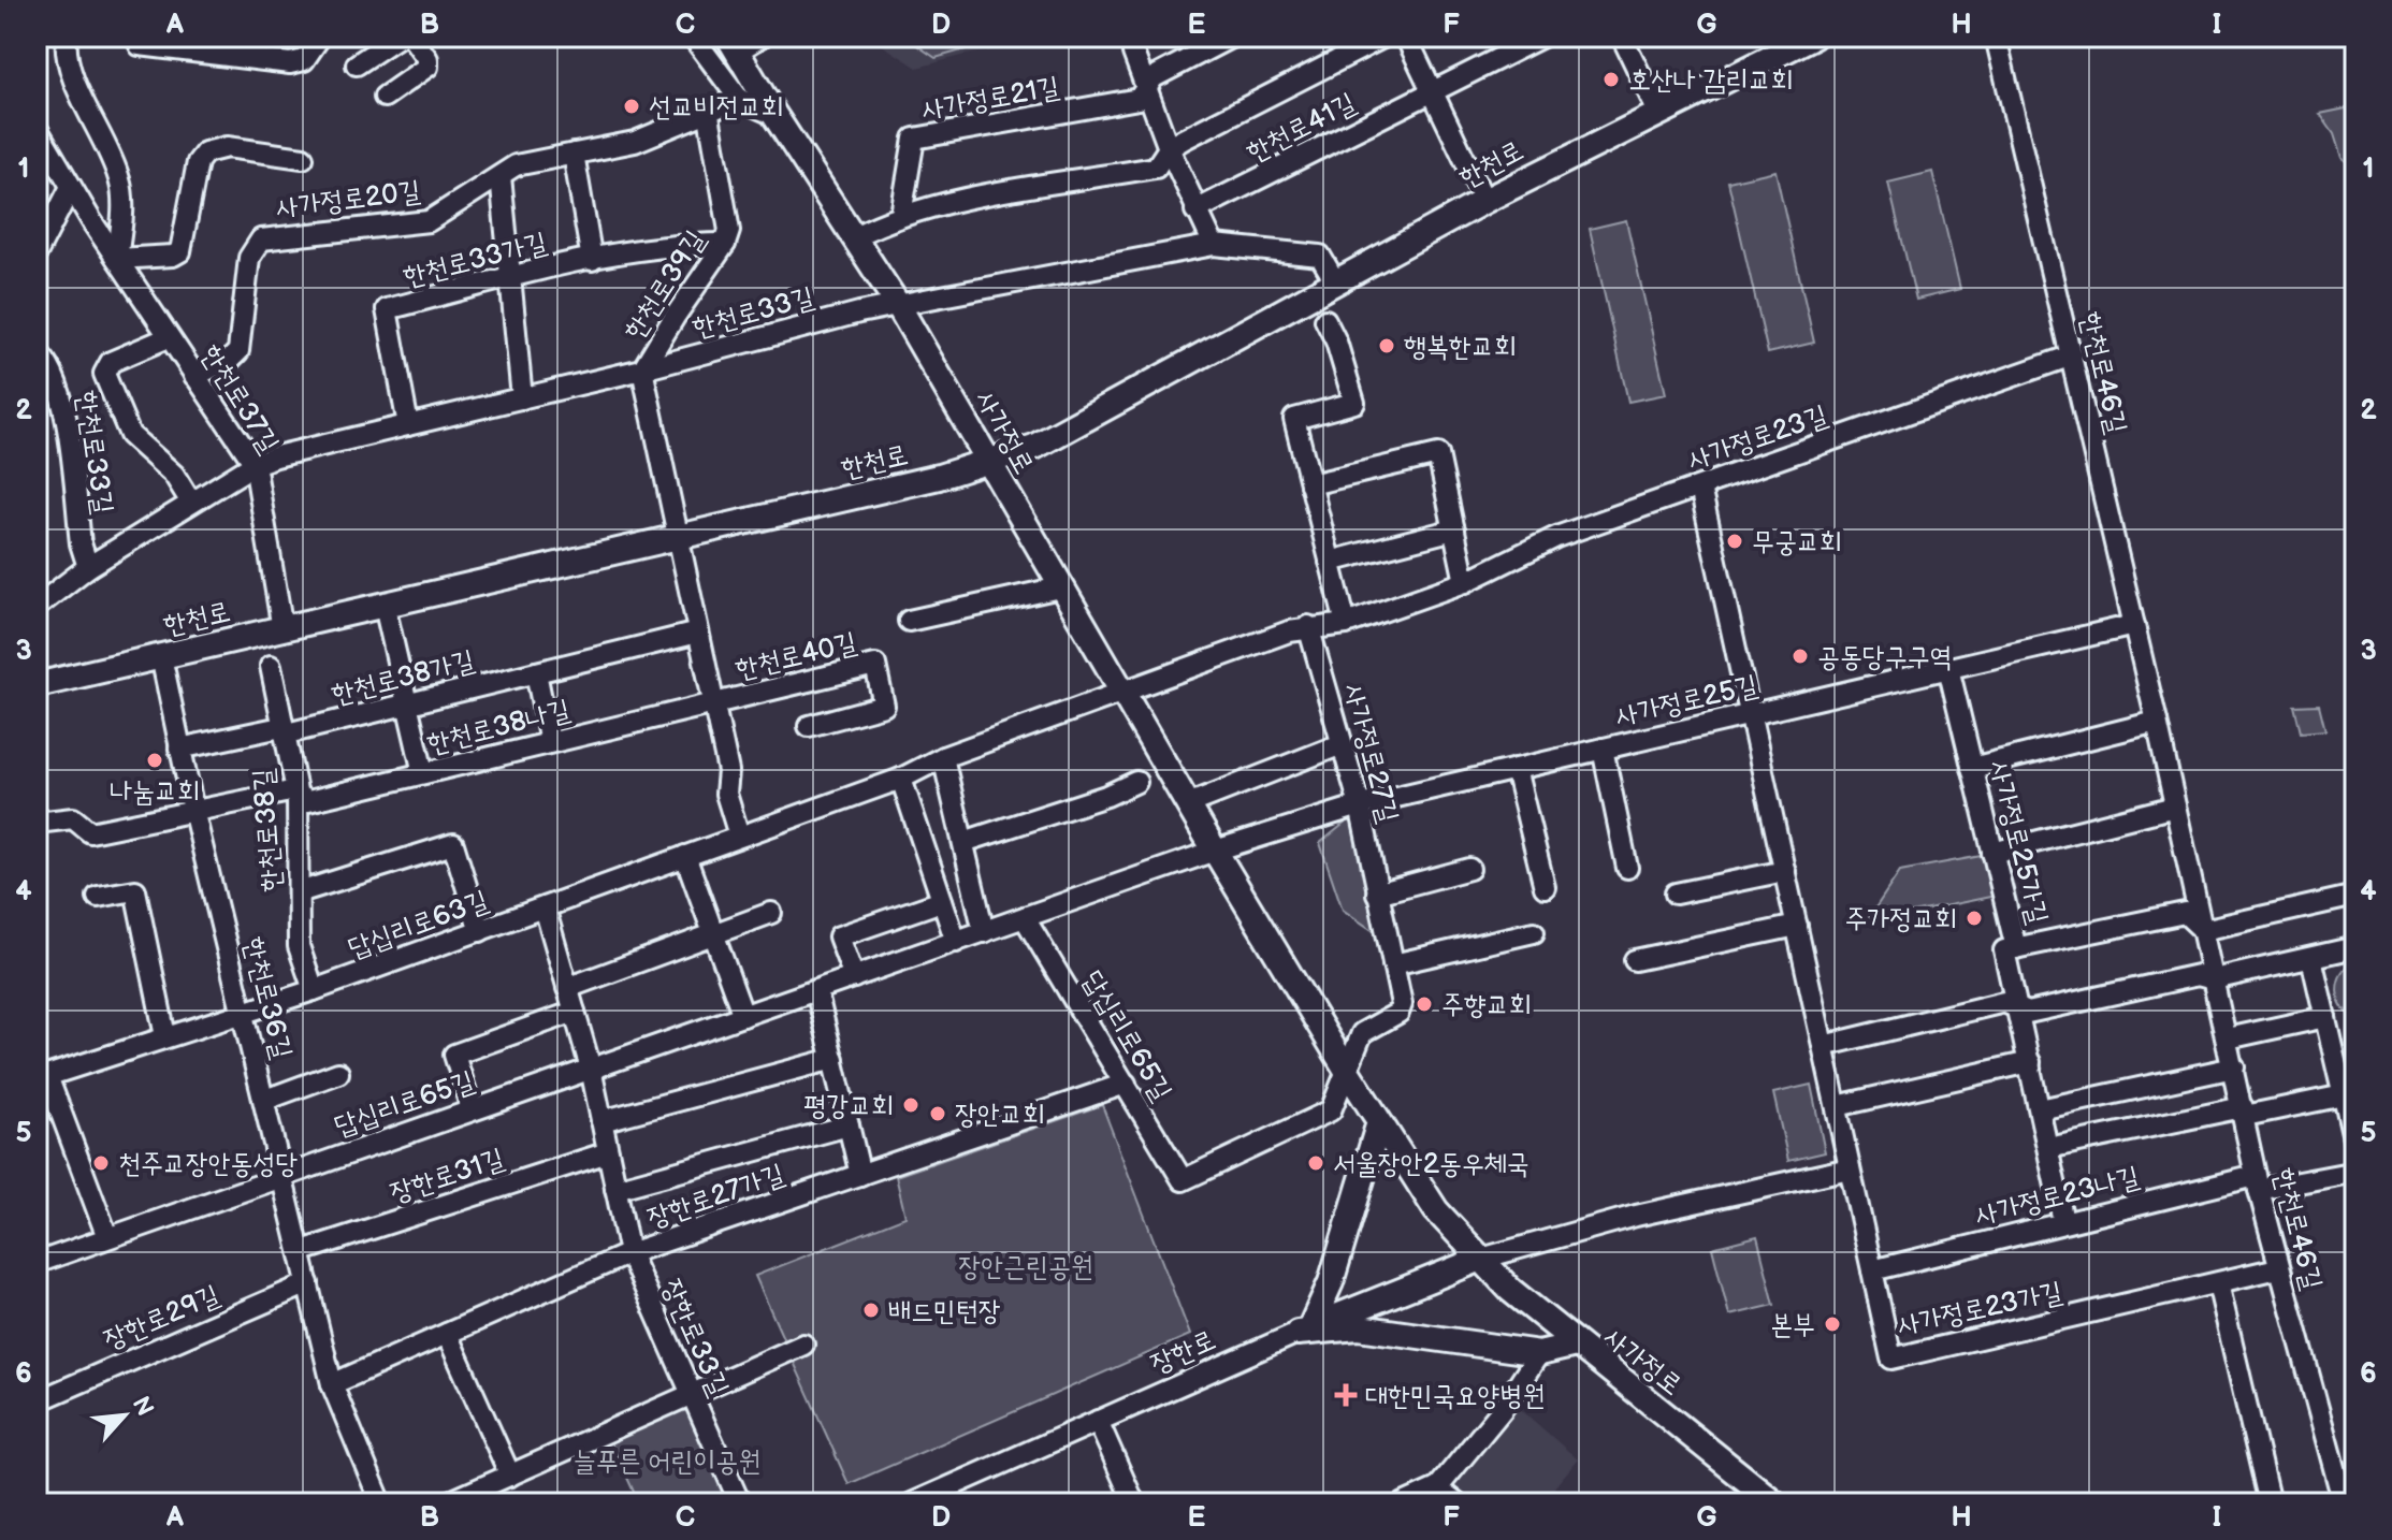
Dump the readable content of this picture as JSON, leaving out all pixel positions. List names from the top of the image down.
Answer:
{
  "streets": {
    "main road": ["한천로", "사가정로", "장한로"],
    "street": [
      "사가정로21길",
      "한천로41길",
      "사가정로20길",
      "한천로33가길",
      "한천로39길",
      "한천로33길",
      "한천로46길",
      "한천로37길",
      "사가정로23길",
      "한천로40길",
      "한천로38가길",
      "사가정로25길",
      "한천로38나길",
      "사가정로27길",
      "한천로38길",
      "사가정로25가길",
      "답십리로63길",
      "한천로36길",
      "답십리로65길",
      "장한로31길",
      "장한로27가길",
      "사가정로23나길",
      "사가정로23가길",
      "장한로29길",
      "장한로33길"
    ]
  },
  "crossings": [
    ["한천로", "한천로39길"],
    ["한천로", "한천로37길"],
    ["한천로", "사가정로"],
    ["한천로", "한천로40길"],
    ["한천로", "한천로36길"],
    ["사가정로20길", "한천로33가길"],
    ["사가정로20길", "한천로39길"],
    ["사가정로20길", "한천로37길"],
    ["한천로33가길", "한천로39길"],
    ["한천로33가길", "한천로33길"],
    ["한천로39길", "한천로33길"],
    ["한천로39길", "한천로40길"],
    ["한천로33길", "한천로37길"],
    ["한천로33길", "사가정로"],
    ["한천로46길", "사가정로23길"],
    ["한천로46길", "사가정로25길"],
    ["한천로46길", "사가정로23나길"],
    ["한천로46길", "사가정로23가길"],
    ["사가정로", "사가정로23길"],
    ["사가정로", "사가정로25길"],
    ["사가정로", "사가정로27길"],
    ["사가정로", "답십리로63길"],
    ["사가정로", "답십리로65길"],
    ["사가정로", "장한로"],
    ["사가정로23길", "사가정로27길"],
    ["사가정로23길", "답십리로63길"],
    ["사가정로23길", "사가정로23가길"],
    ["한천로40길", "한천로38가길"],
    ["한천로40길", "한천로38나길"],
    ["한천로40길", "답십리로63길"],
    ["한천로38가길", "한천로38길"],
    ["사가정로25길", "사가정로27길"],
    ["사가정로25길", "사가정로25가길"],
    ["사가정로25길", "답십리로65길"],
    ["사가정로25길", "사가정로23가길"],
    ["한천로38나길", "한천로38길"],
    ["사가정로27길", "답십리로65길"],
    ["한천로38길", "답십리로63길"],
    ["사가정로25가길", "사가정로23나길"],
    ["답십리로63길", "한천로36길"],
    ["답십리로63길", "답십리로65길"],
    ["답십리로63길", "장한로33길"],
    ["한천로36길", "답십리로65길"],
    ["답십리로65길", "장한로27가길"],
    ["답십리로65길", "장한로33길"],
    ["장한로31길", "장한로33길"],
    ["장한로27가길", "장한로33길"],
    ["사가정로23나길", "사가정로23가길"]
  ],
  "parks": ["장안근린공원", "늘푸른 어린이공원"],
  "places": {
    "other": [
      "호산나 감리교회",
      "선교비전교회",
      "행복한교회",
      "무궁교회",
      "공동당구구역",
      "나눔교회",
      "주가정교회",
      "주향교회",
      "평강교회",
      "장안교회",
      "천주교장안동성당",
      "서울장안2동우체국",
      "배드민턴장",
      "본부"
    ],
    "health": ["대한민국요양병원"]
  },
  "north": "top right",
  "grid": {
    "columns": [
      "A",
      "B",
      "C",
      "D",
      "E",
      "F",
      "G",
      "H",
      "I"
    ],
    "rows": [
      "1",
      "2",
      "3",
      "4",
      "5",
      "6"
    ]
  }
}
